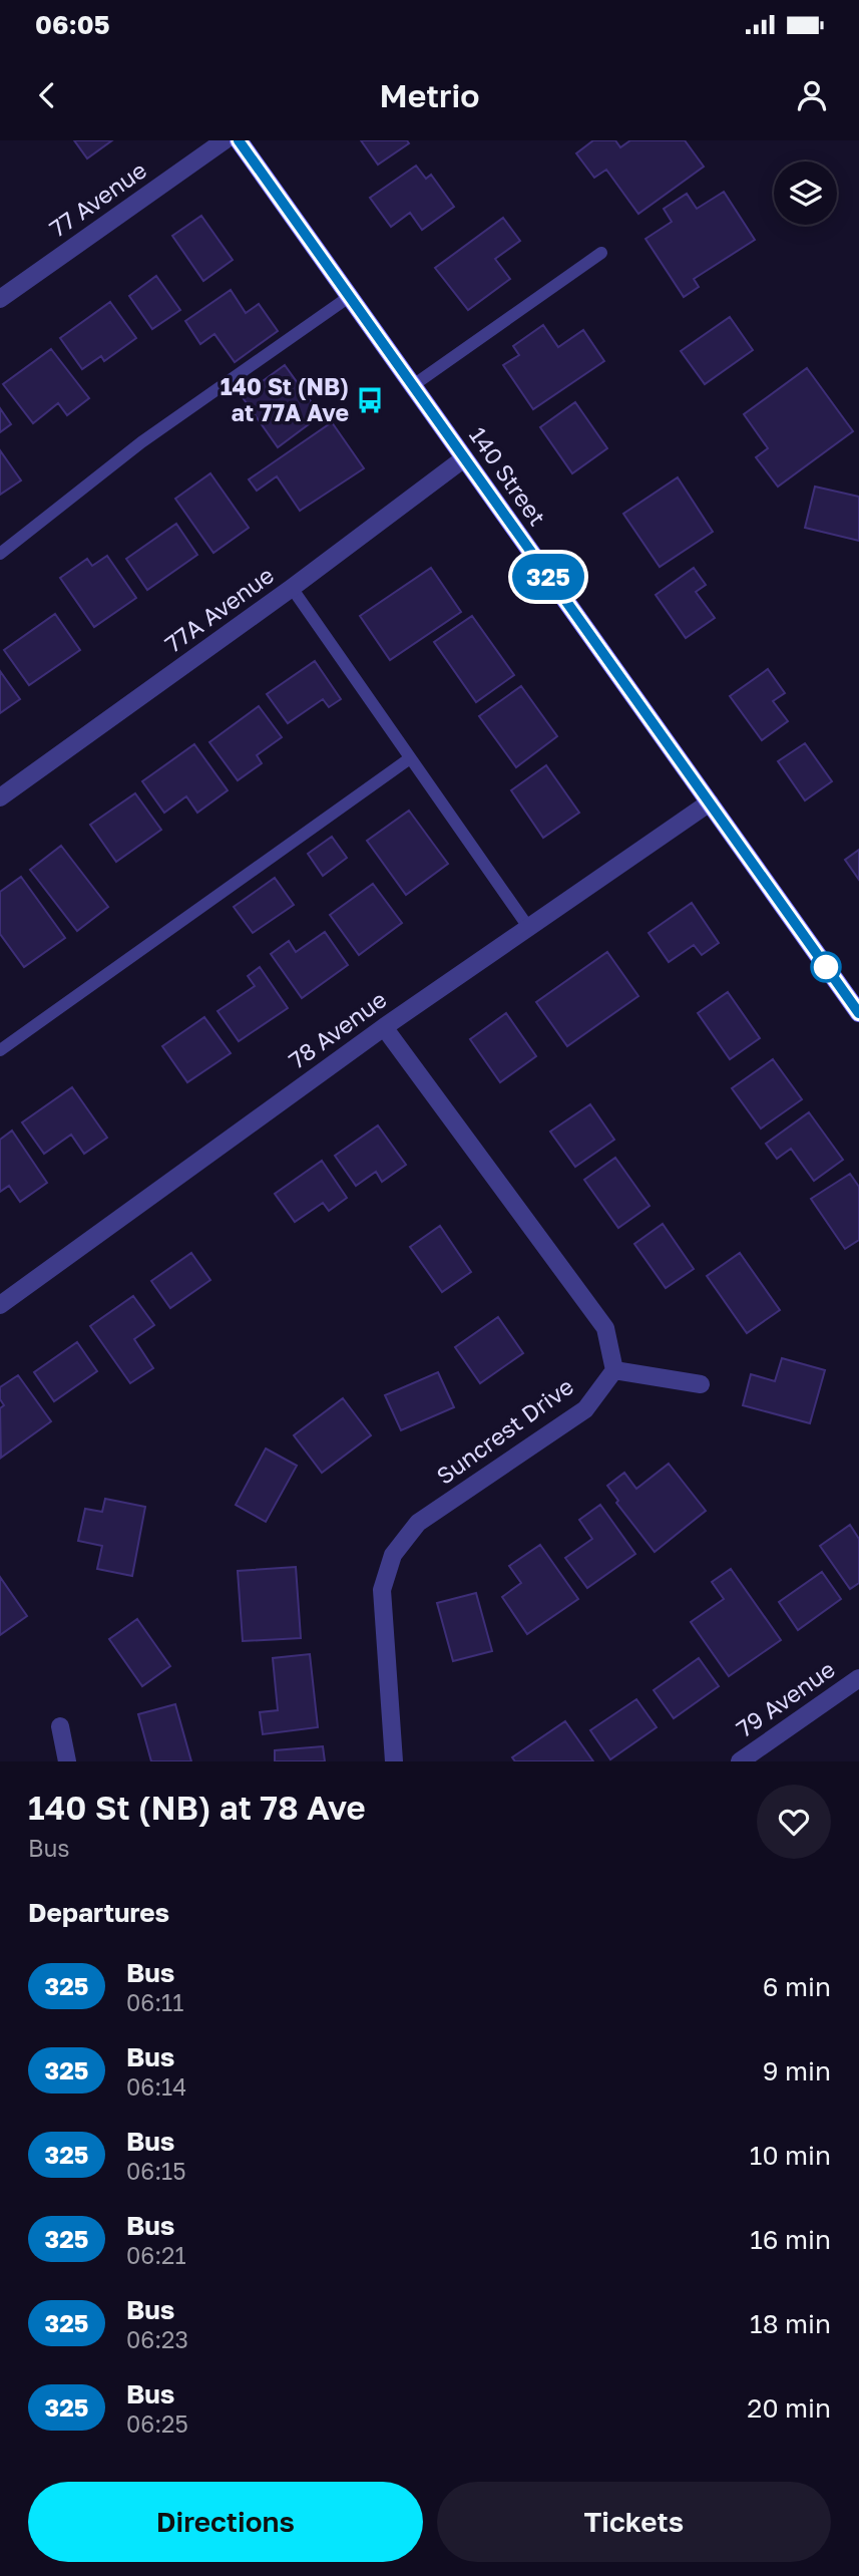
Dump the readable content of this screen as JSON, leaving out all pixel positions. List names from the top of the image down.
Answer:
{
  "streets": {
    "main road": ["140 Street"],
    "street": [
      "77 Avenue",
      "77A Avenue",
      "78 Avenue",
      "Suncrest Drive",
      "79 Avenue"
    ]
  },
  "crossings": [
    ["140 Street", "77A Avenue"],
    ["140 Street", "78 Avenue"]
  ],
  "places": {
    "bus stop": ["140 St (NB) at 77A Ave"]
  },
  "lines": ["bus line 325"],
  "page": {
    "status": "06:05",
    "header": "Metrio",
    "on_map": "325",
    "heading": [
      ["140 St (NB) at 78 Ave", "Bus"],
      "Departures"
    ],
    "list": [
      {
        "mark": "325",
        "name": "Bus",
        "note": "06:11",
        "value": "6 min"
      },
      {
        "mark": "325",
        "name": "Bus",
        "note": "06:14",
        "value": "9 min"
      },
      {
        "mark": "325",
        "name": "Bus",
        "note": "06:15",
        "value": "10 min"
      },
      {
        "mark": "325",
        "name": "Bus",
        "note": "06:21",
        "value": "16 min"
      },
      {
        "mark": "325",
        "name": "Bus",
        "note": "06:23",
        "value": "18 min"
      },
      {
        "mark": "325",
        "name": "Bus",
        "note": "06:25",
        "value": "20 min"
      }
    ],
    "buttons": ["Directions", "Tickets"]
  }
}
